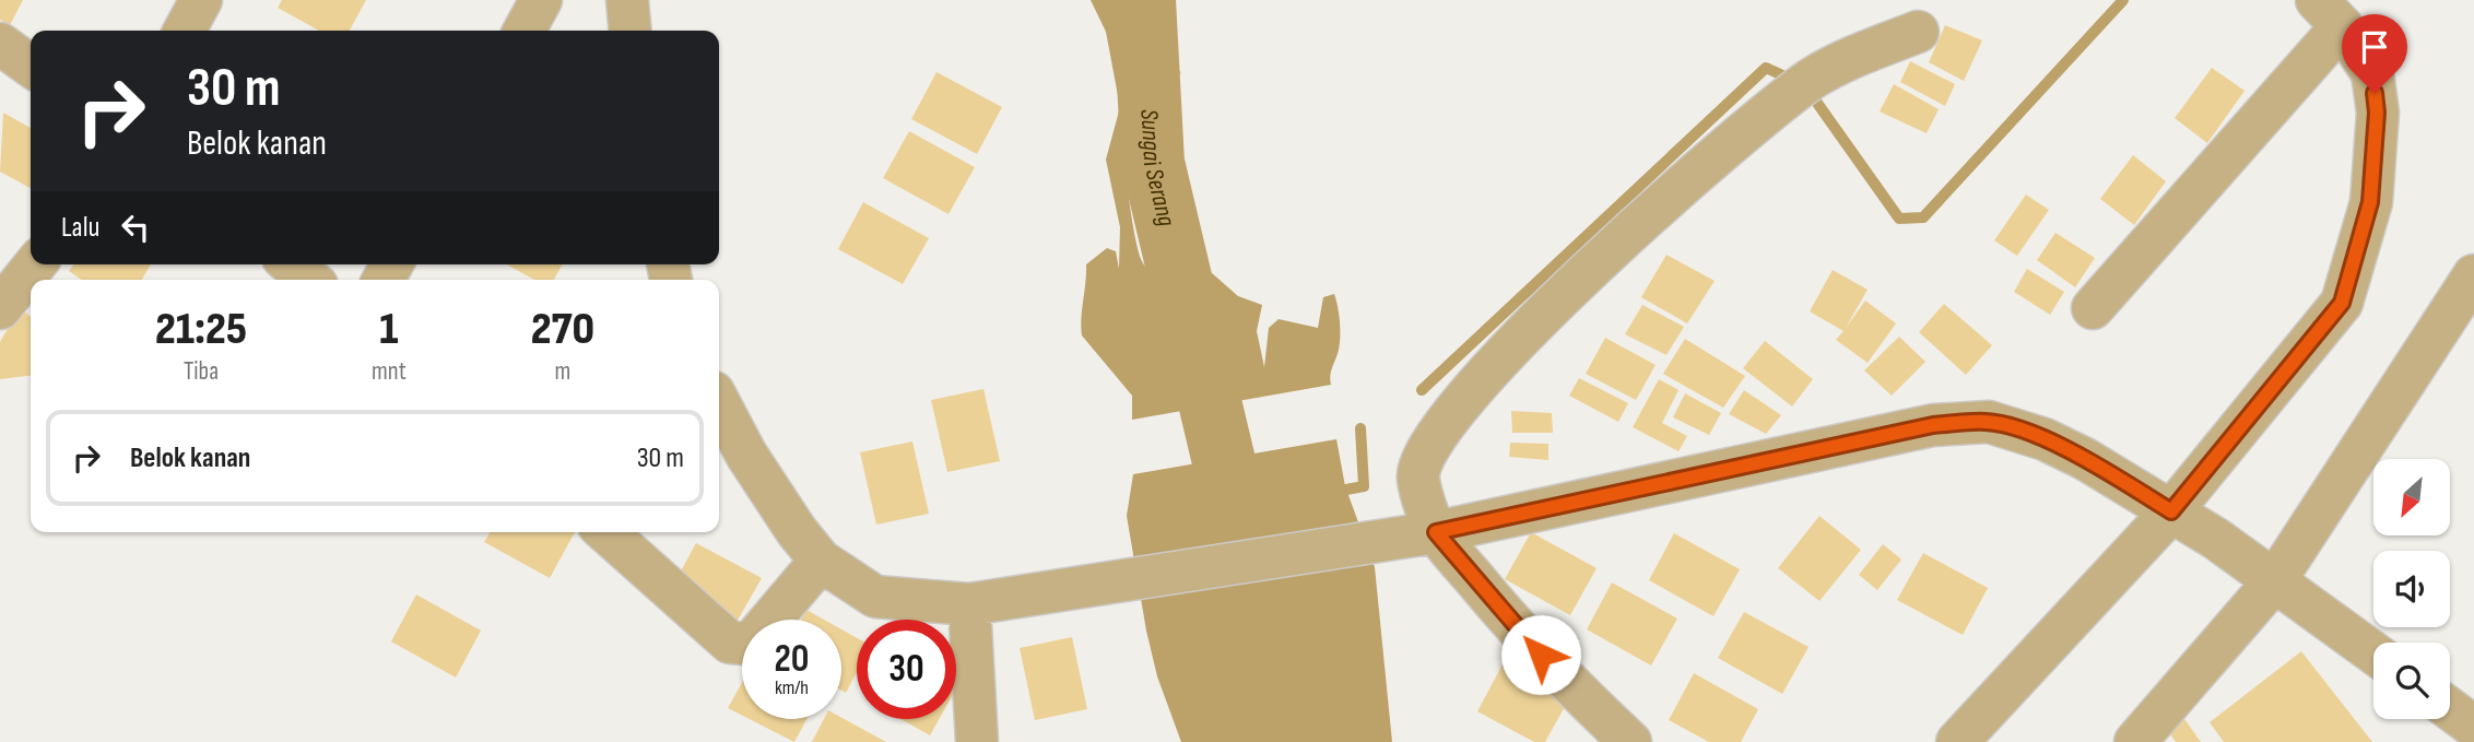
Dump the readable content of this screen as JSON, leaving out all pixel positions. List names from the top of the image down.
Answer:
{
  "water": ["Sungai Serang"],
  "north": "bottom left",
  "page": {
    "turn": ["30 m", "Belok kanan"],
    "then": "Lalu",
    "eta": [
      "21:25",
      "Tiba",
      "1",
      "mnt",
      "270",
      "m"
    ],
    "list": [
      {
        "name": "Belok kanan",
        "value": "30 m"
      }
    ],
    "speed": "20 km/h",
    "limit": "30"
  }
}
